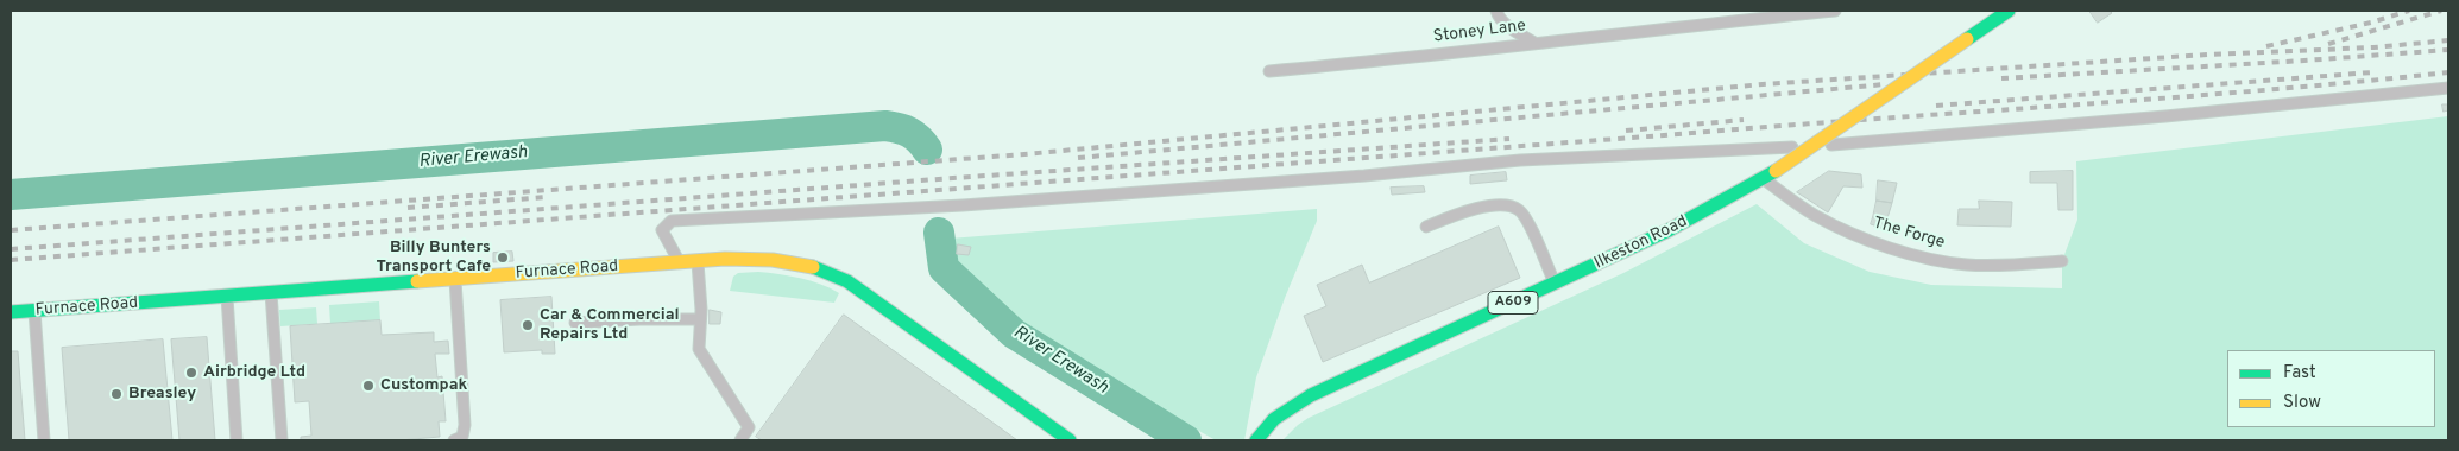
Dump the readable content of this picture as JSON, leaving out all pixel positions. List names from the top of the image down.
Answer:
{
  "streets": {
    "street": ["Ilkeston Road", "Furnace Road", "A609"],
    "lane": ["Stoney Lane", "The Forge"]
  },
  "crossings": [
    ["The Forge", "Ilkeston Road"]
  ],
  "water": ["River Erewash"],
  "places": [
    "Billy Bunters Transport Cafe",
    "Car & Commercial Repairs Ltd",
    "Airbridge Ltd",
    "Custompak",
    "Breasley"
  ],
  "legend": ["Fast", "Slow"]
}
